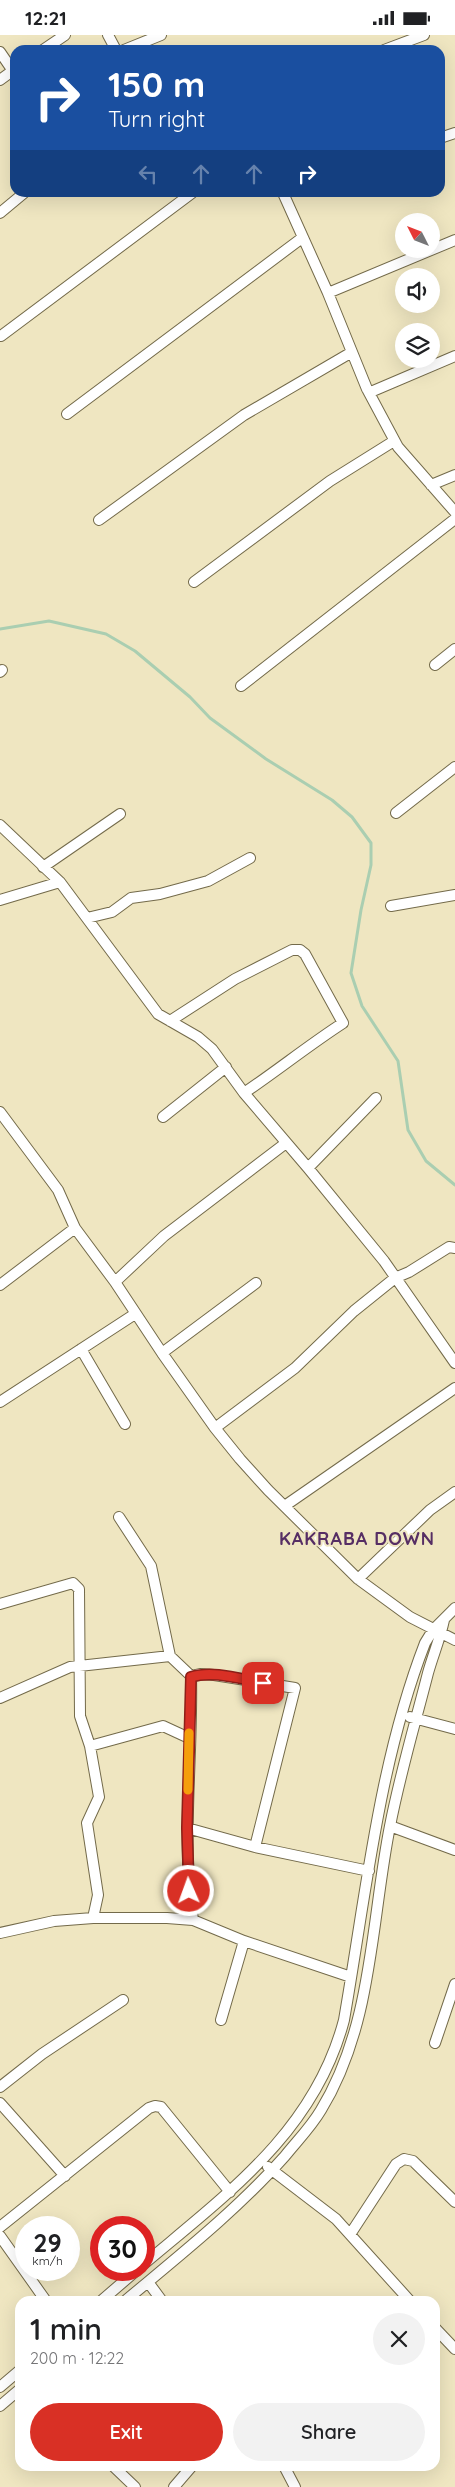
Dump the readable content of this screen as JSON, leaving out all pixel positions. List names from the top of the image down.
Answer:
{
  "districts": ["KAKRABA DOWN"],
  "north": "top left",
  "page": {
    "status": "12:21",
    "turn": ["150 m", "Turn right"],
    "speed": "29 km/h",
    "limit": "30",
    "heading": ["1 min", "200 m · 12:22"],
    "buttons": ["Exit", "Share"]
  }
}
